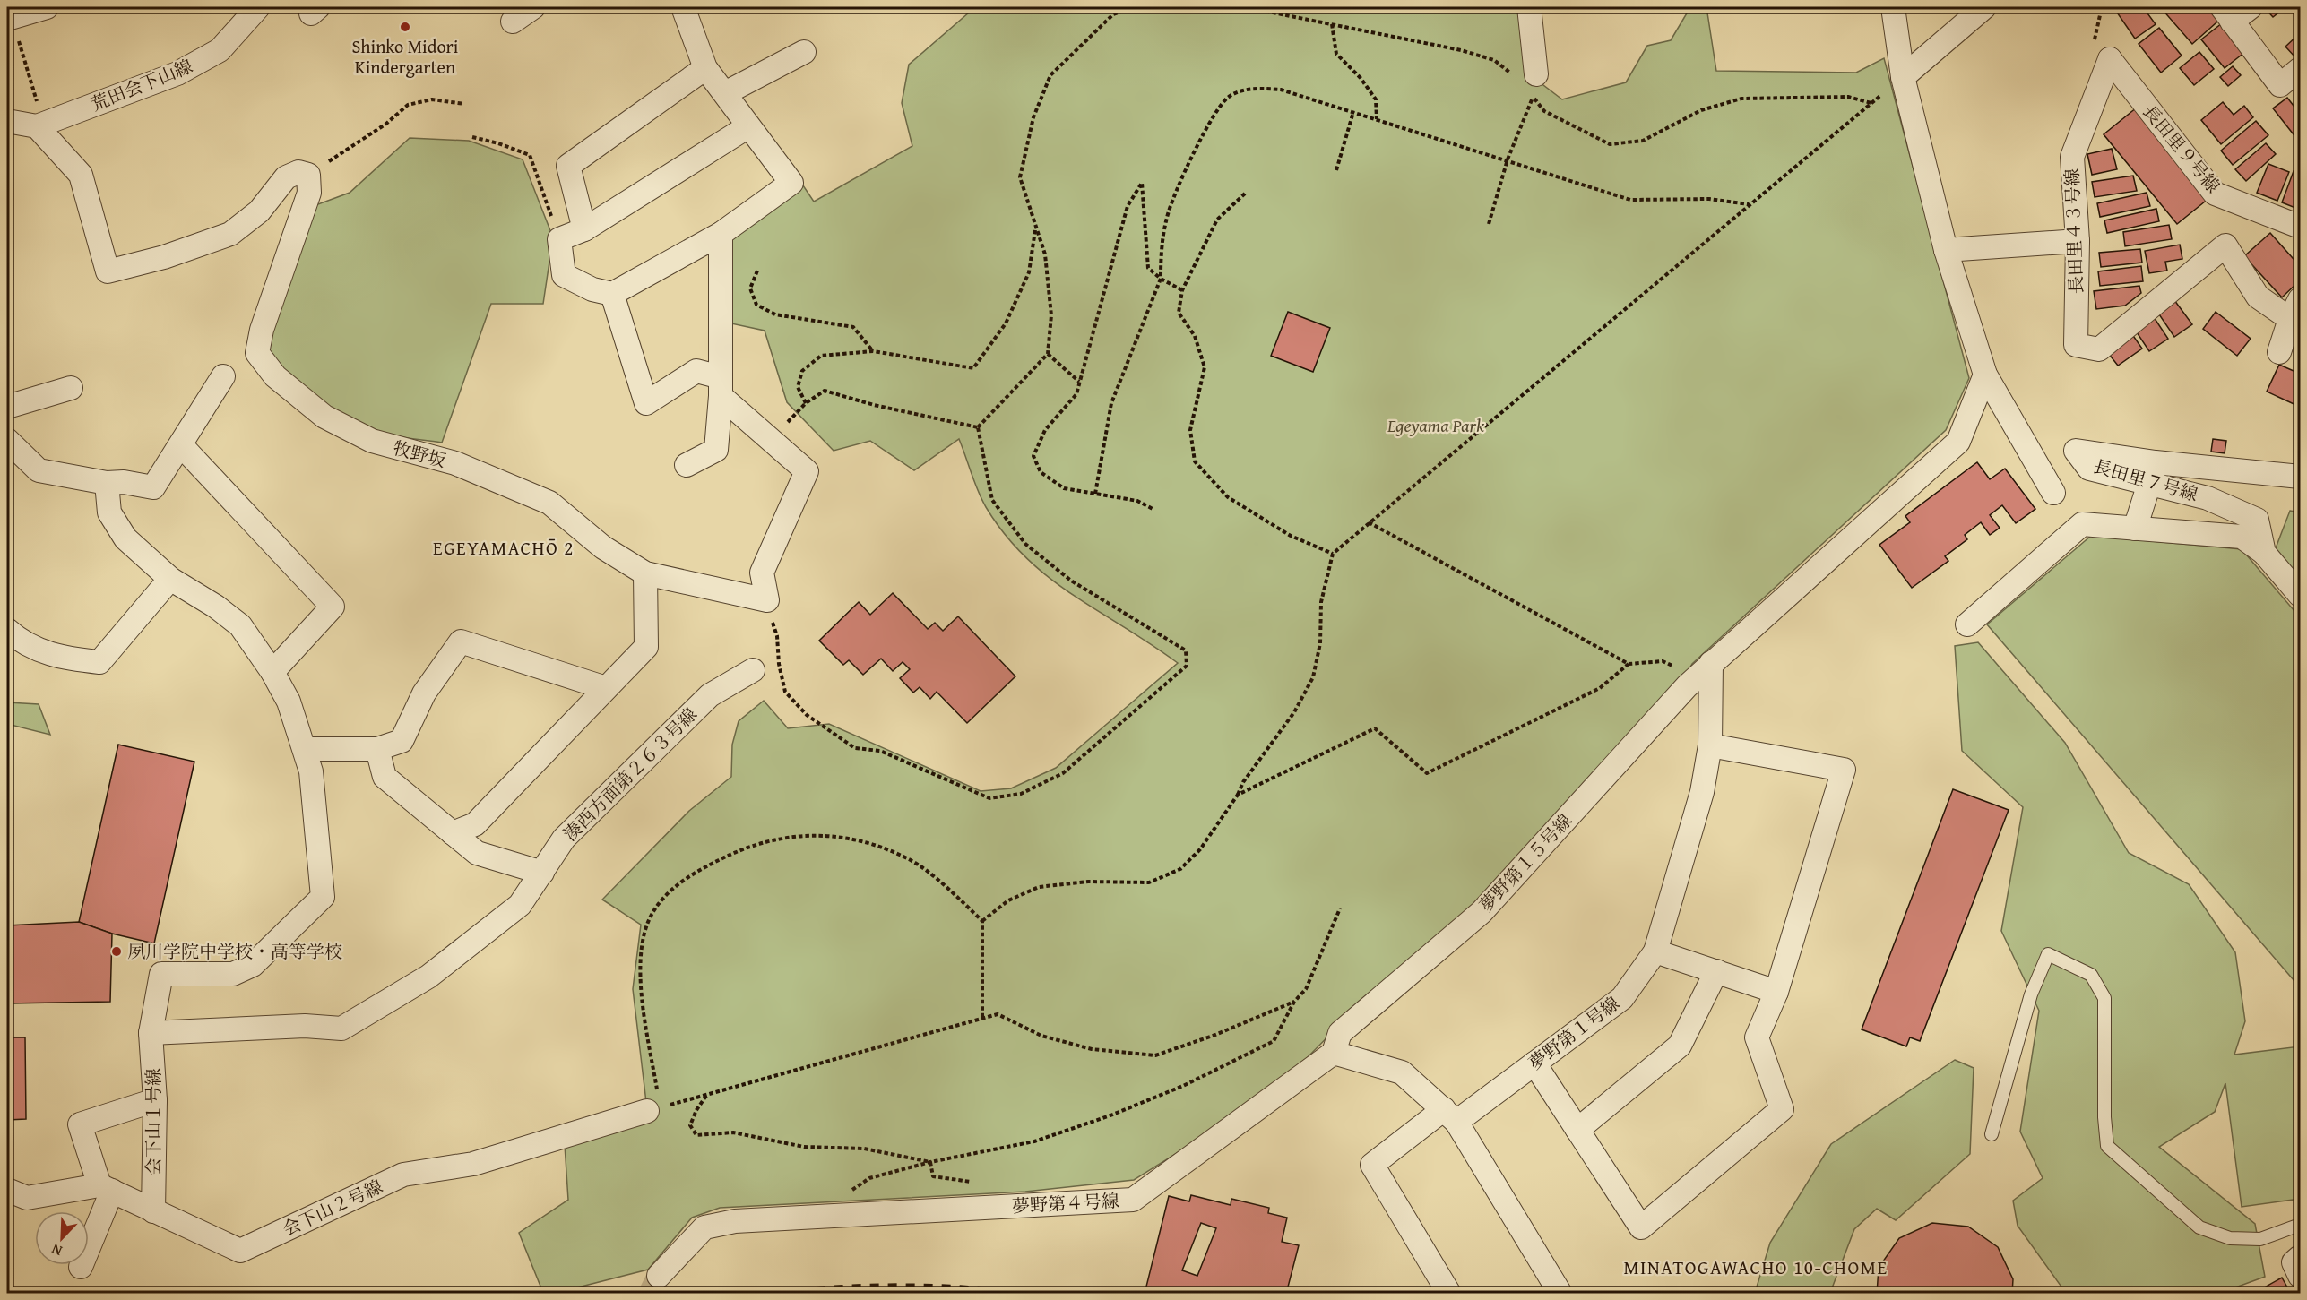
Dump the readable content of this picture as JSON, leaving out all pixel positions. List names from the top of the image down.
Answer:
{
  "streets": {
    "street": [
      "荒田会下山線",
      "長田里９号線",
      "長田里４３号線",
      "牧野坂",
      "長田里７号線",
      "湊西方面第２６３号線",
      "夢野第１５号線",
      "夢野第１号線",
      "会下山１号線",
      "夢野第４号線",
      "会下山２号線"
    ]
  },
  "crossings": [
    ["長田里９号線", "長田里４３号線"],
    ["湊西方面第２６３号線", "会下山１号線"],
    ["夢野第１５号線", "夢野第１号線"],
    ["夢野第１５号線", "夢野第４号線"],
    ["会下山１号線", "会下山２号線"]
  ],
  "districts": ["EGEYAMACHŌ 2", "MINATOGAWACHO 10-CHOME"],
  "parks": ["Egeyama Park"],
  "places": ["Shinko Midori Kindergarten", "夙川学院中学校・高等学校"],
  "north": "bottom left"
}
